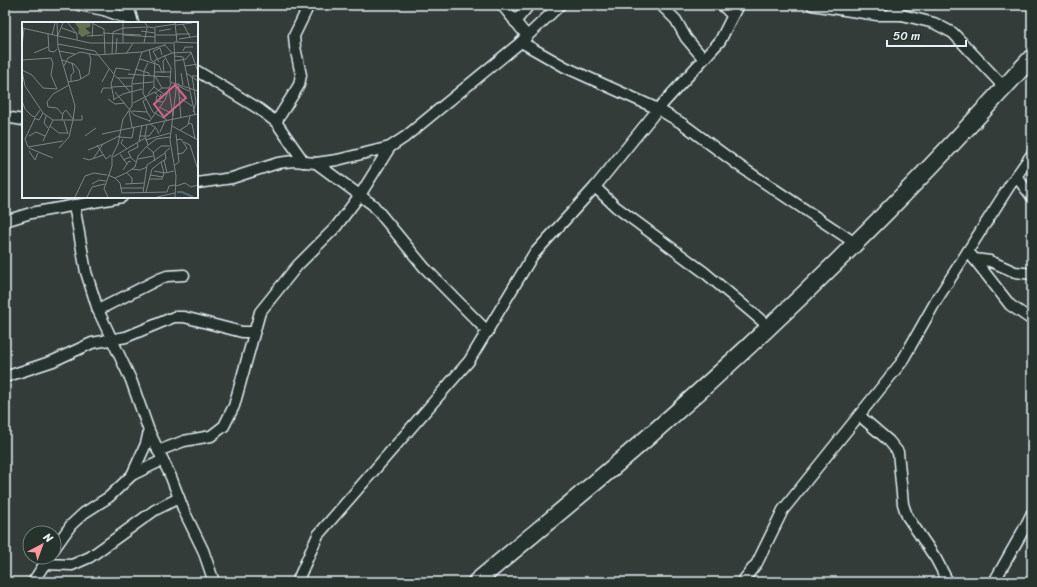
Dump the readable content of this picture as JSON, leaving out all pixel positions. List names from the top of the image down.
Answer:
{
  "scale_bar": "50 m",
  "north": "top right"
}
